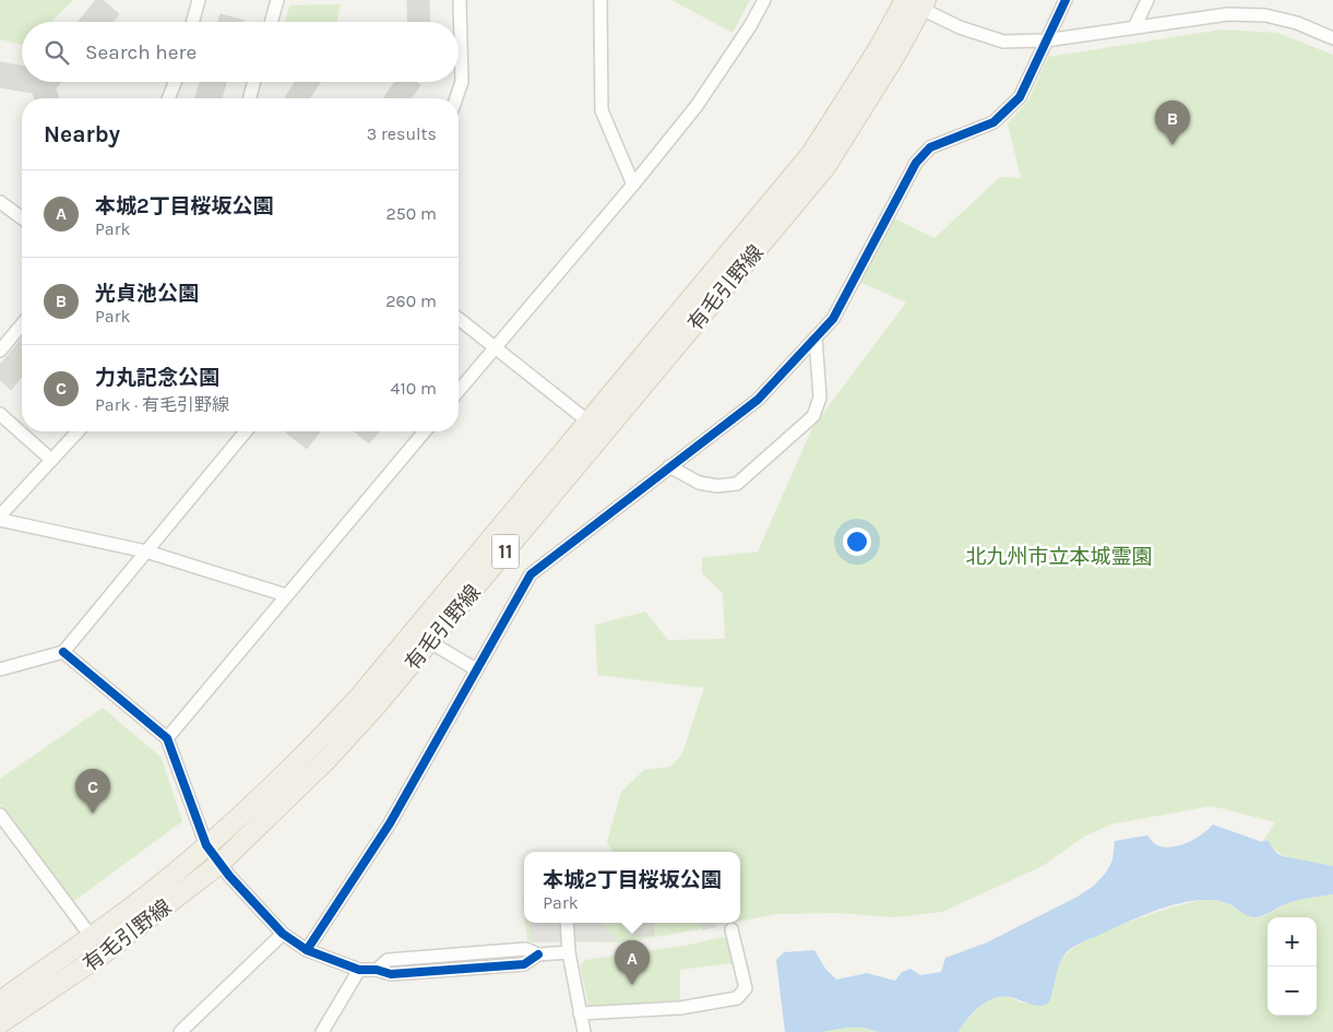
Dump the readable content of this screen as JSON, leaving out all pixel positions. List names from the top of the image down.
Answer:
{
  "streets": {
    "main road": ["有毛引野線", "11"]
  },
  "parks": ["北九州市立本城霊園"],
  "page": {
    "search": "Search here",
    "heading": ["Nearby", "3 results"],
    "pins": ["B", "C", "A"],
    "list": [
      {
        "mark": "A",
        "name": "本城2丁目桜坂公園",
        "note": "Park",
        "value": "250 m"
      },
      {
        "mark": "B",
        "name": "光貞池公園",
        "note": "Park",
        "value": "260 m"
      },
      {
        "mark": "C",
        "name": "力丸記念公園",
        "note": "Park · 有毛引野線",
        "value": "410 m"
      }
    ],
    "popup": ["本城2丁目桜坂公園", "Park"],
    "map_buttons": ["+", "−"]
  }
}
